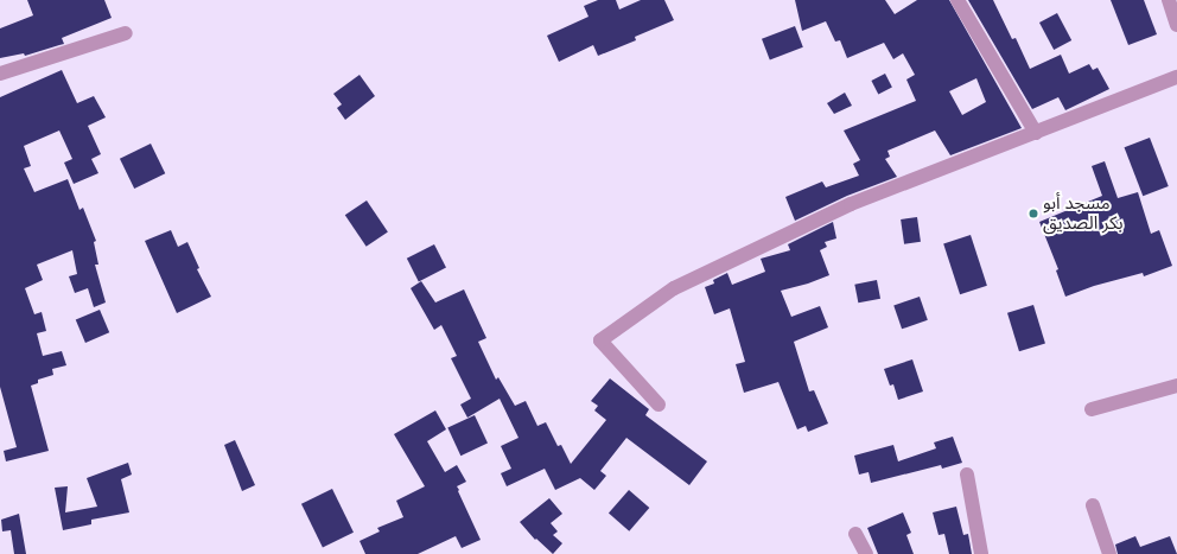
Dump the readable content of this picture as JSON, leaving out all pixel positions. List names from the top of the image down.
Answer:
{
  "places": ["مسجد أبو بكر الصديق"]
}
